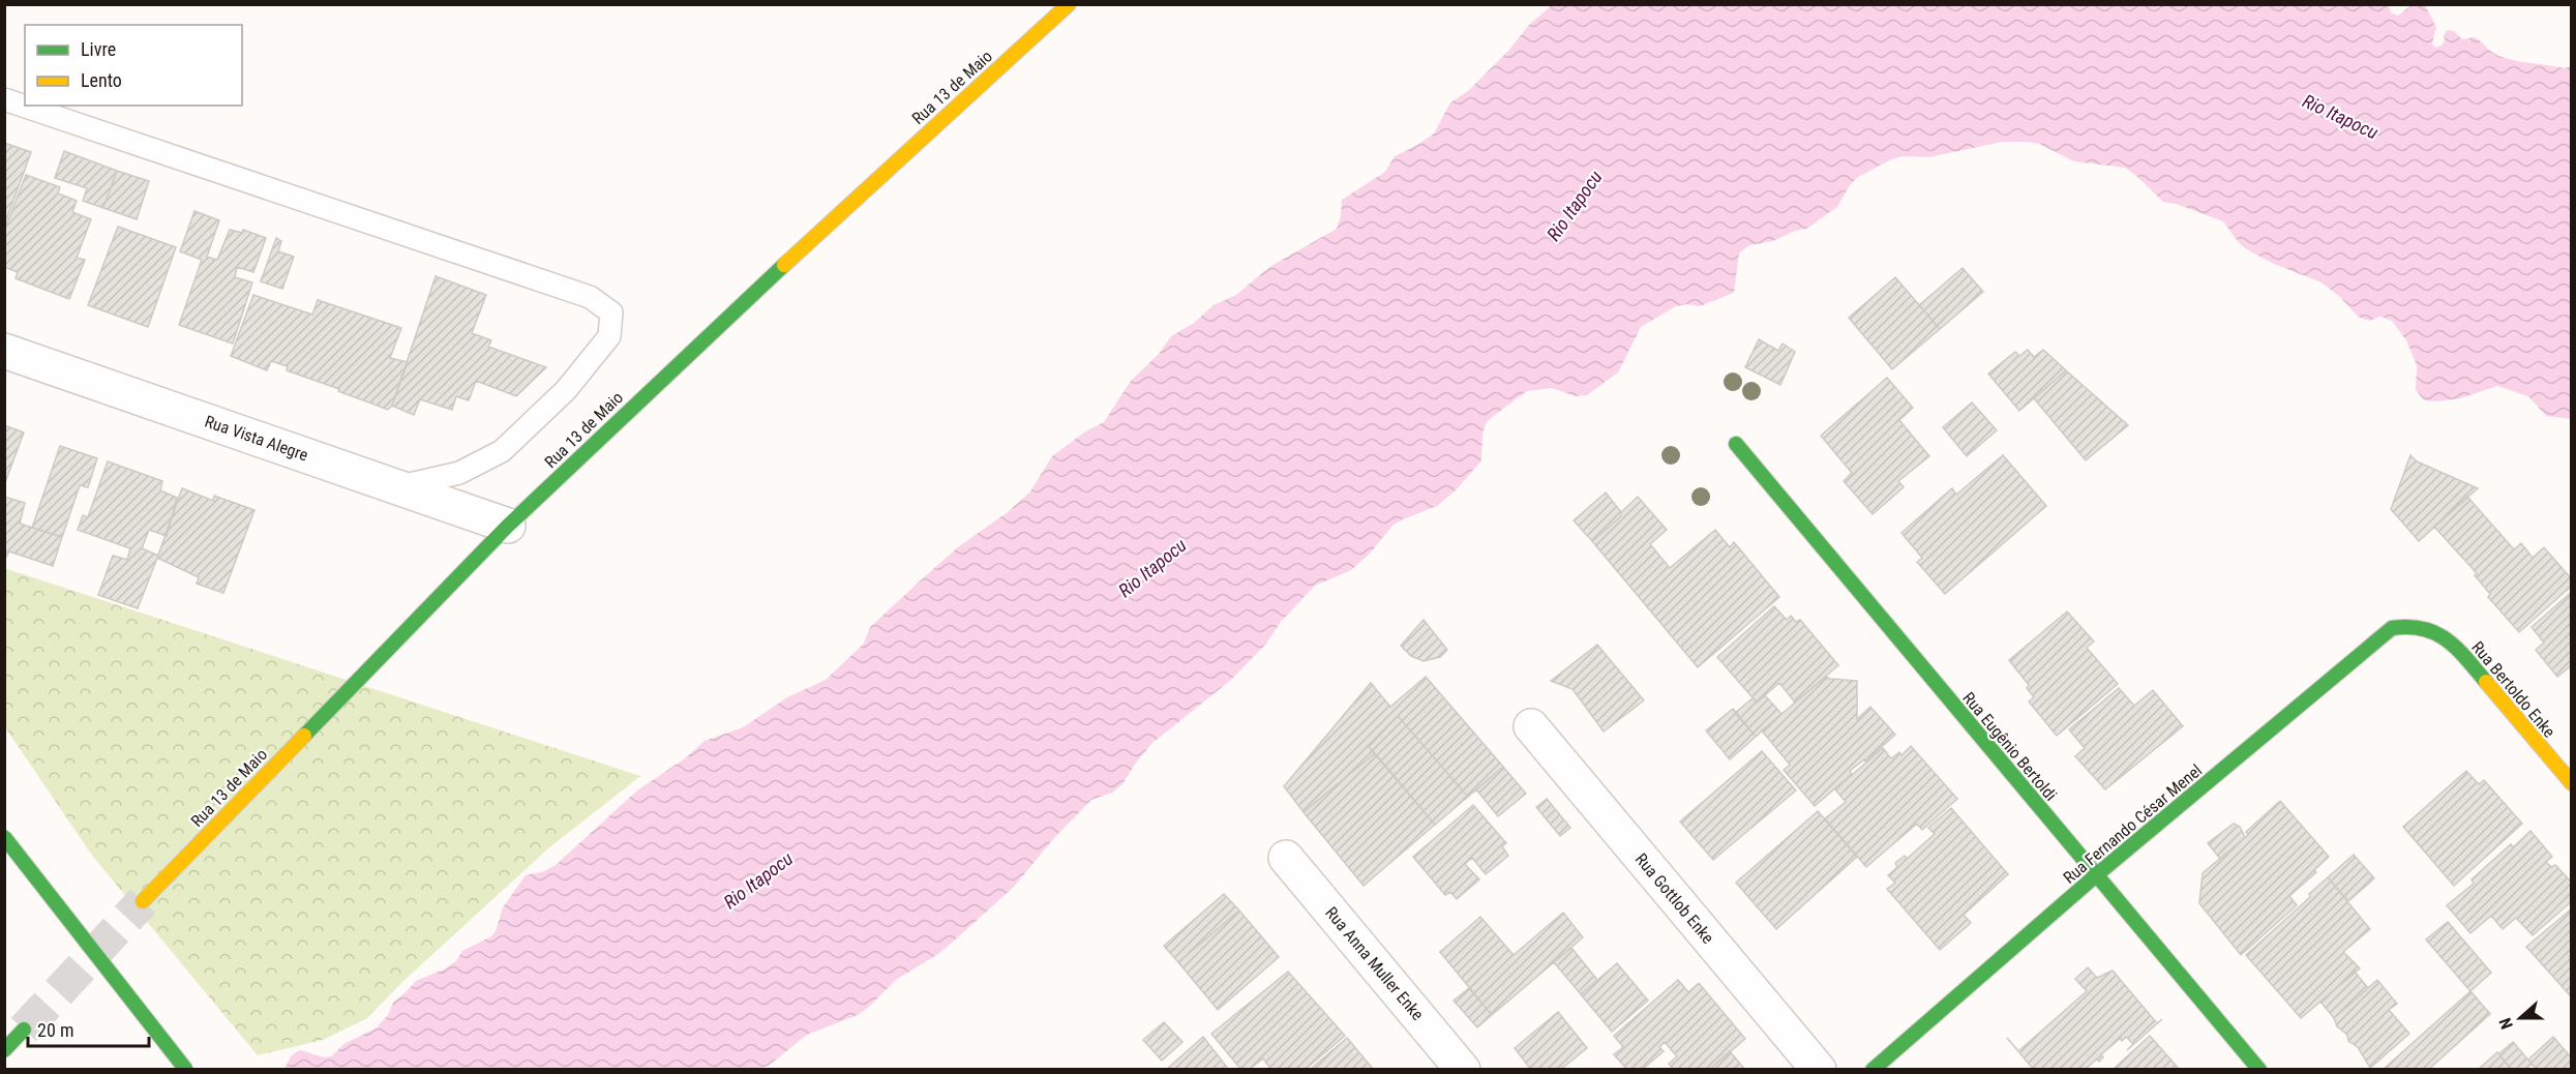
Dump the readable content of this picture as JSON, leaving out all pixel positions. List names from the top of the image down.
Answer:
{
  "streets": {
    "street": [
      "Rua 13 de Maio",
      "Rua Vista Alegre",
      "Rua Bertoldo Enke",
      "Rua Eugênio Bertoldi",
      "Rua Fernando César Menel",
      "Rua Gottlob Enke",
      "Rua Anna Muller Enke"
    ]
  },
  "crossings": [
    ["Rua 13 de Maio", "Rua Vista Alegre"],
    ["Rua Bertoldo Enke", "Rua Fernando César Menel"],
    ["Rua Eugênio Bertoldi", "Rua Fernando César Menel"]
  ],
  "water": ["Rio Itapocu"],
  "legend": ["Livre", "Lento"],
  "scale_bar": "20 m",
  "north": "left"
}
